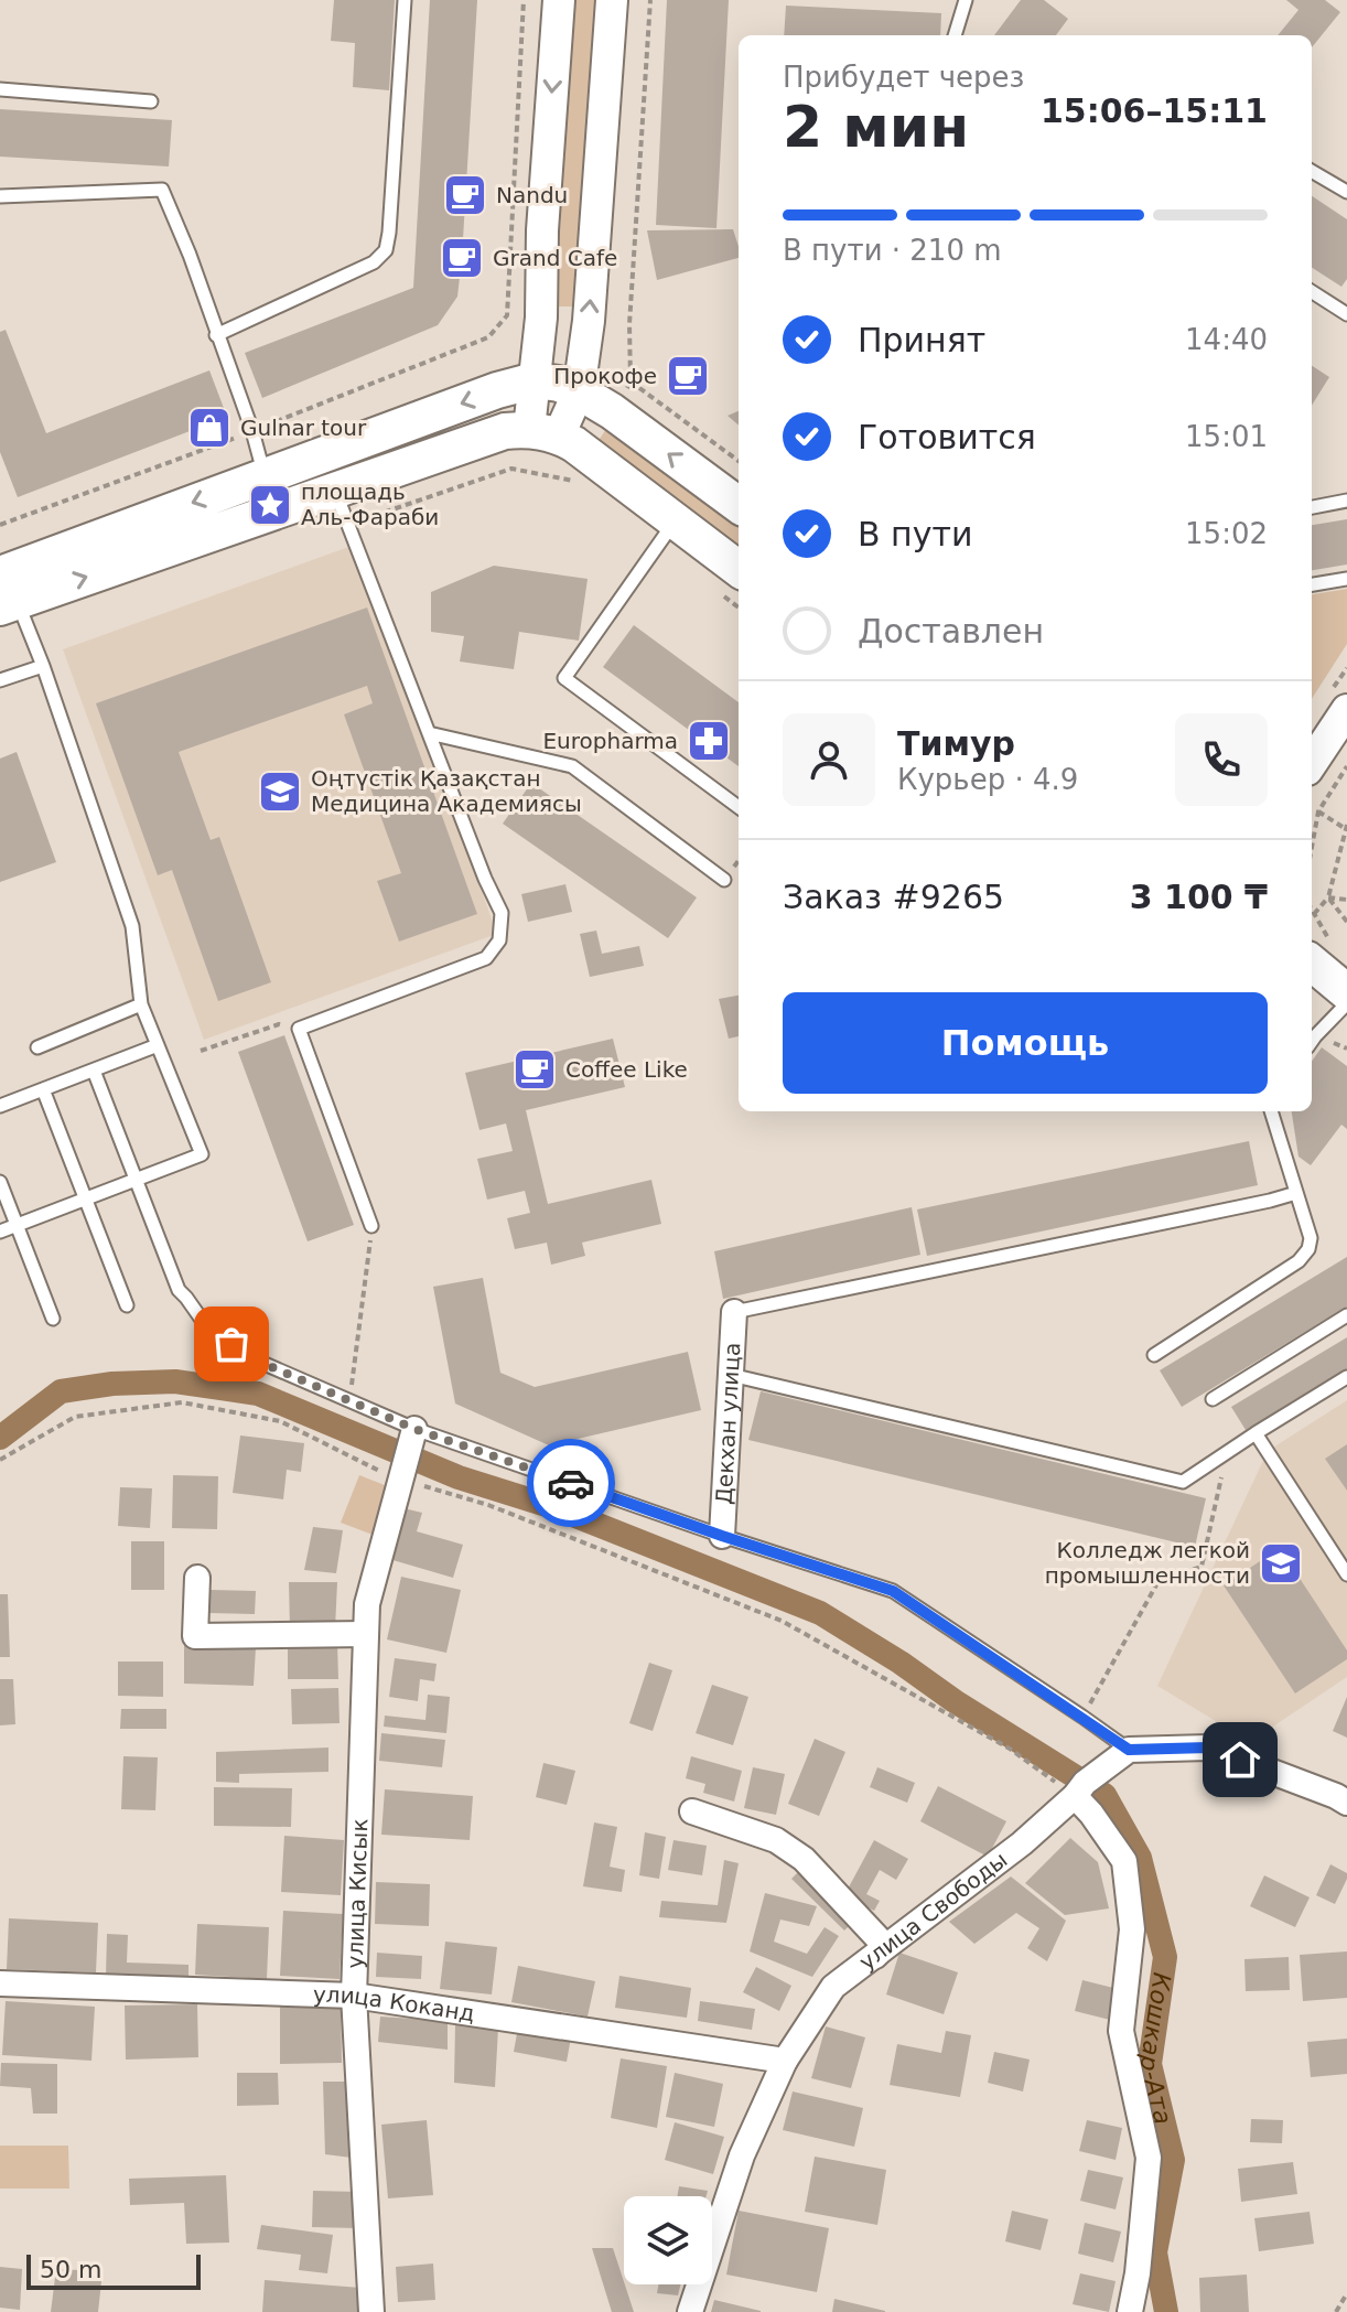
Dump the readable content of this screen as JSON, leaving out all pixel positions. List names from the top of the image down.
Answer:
{
  "streets": {
    "street": [
      "Декхан улица",
      "улица Кисык",
      "улица Свободы",
      "улица Коканд"
    ]
  },
  "crossings": [
    ["Декхан улица", "улица Кисык"],
    ["Декхан улица", "улица Свободы"],
    ["улица Кисык", "улица Коканд"],
    ["улица Свободы", "улица Коканд"]
  ],
  "water": ["Кошкар-Ата"],
  "places": {
    "cafe": [
      "Nandu",
      "Grand Cafe",
      "Прокофе",
      "Coffee Like"
    ],
    "shop": ["Gulnar tour"],
    "place": ["площадь Аль-Фараби"],
    "pharmacy": ["Europharma"],
    "school or university": ["Оңтүстік Қазақстан Медицина Академиясы", "Колледж легкой промышленности"]
  },
  "scale_bar": "50 m",
  "page": {
    "heading": ["2 мин", "Прибудет через", "15:06–15:11"],
    "panel": [
      "Тимур",
      "Курьер · 4.9",
      "Заказ #9265",
      "3 100 ₸"
    ],
    "bar": "В пути · 210 m",
    "list": [
      ["Принят", "14:40"],
      ["Готовится", "15:01"],
      ["В пути", "15:02"],
      "Доставлен"
    ],
    "buttons": "Помощь",
    "scale": "50 m"
  }
}
